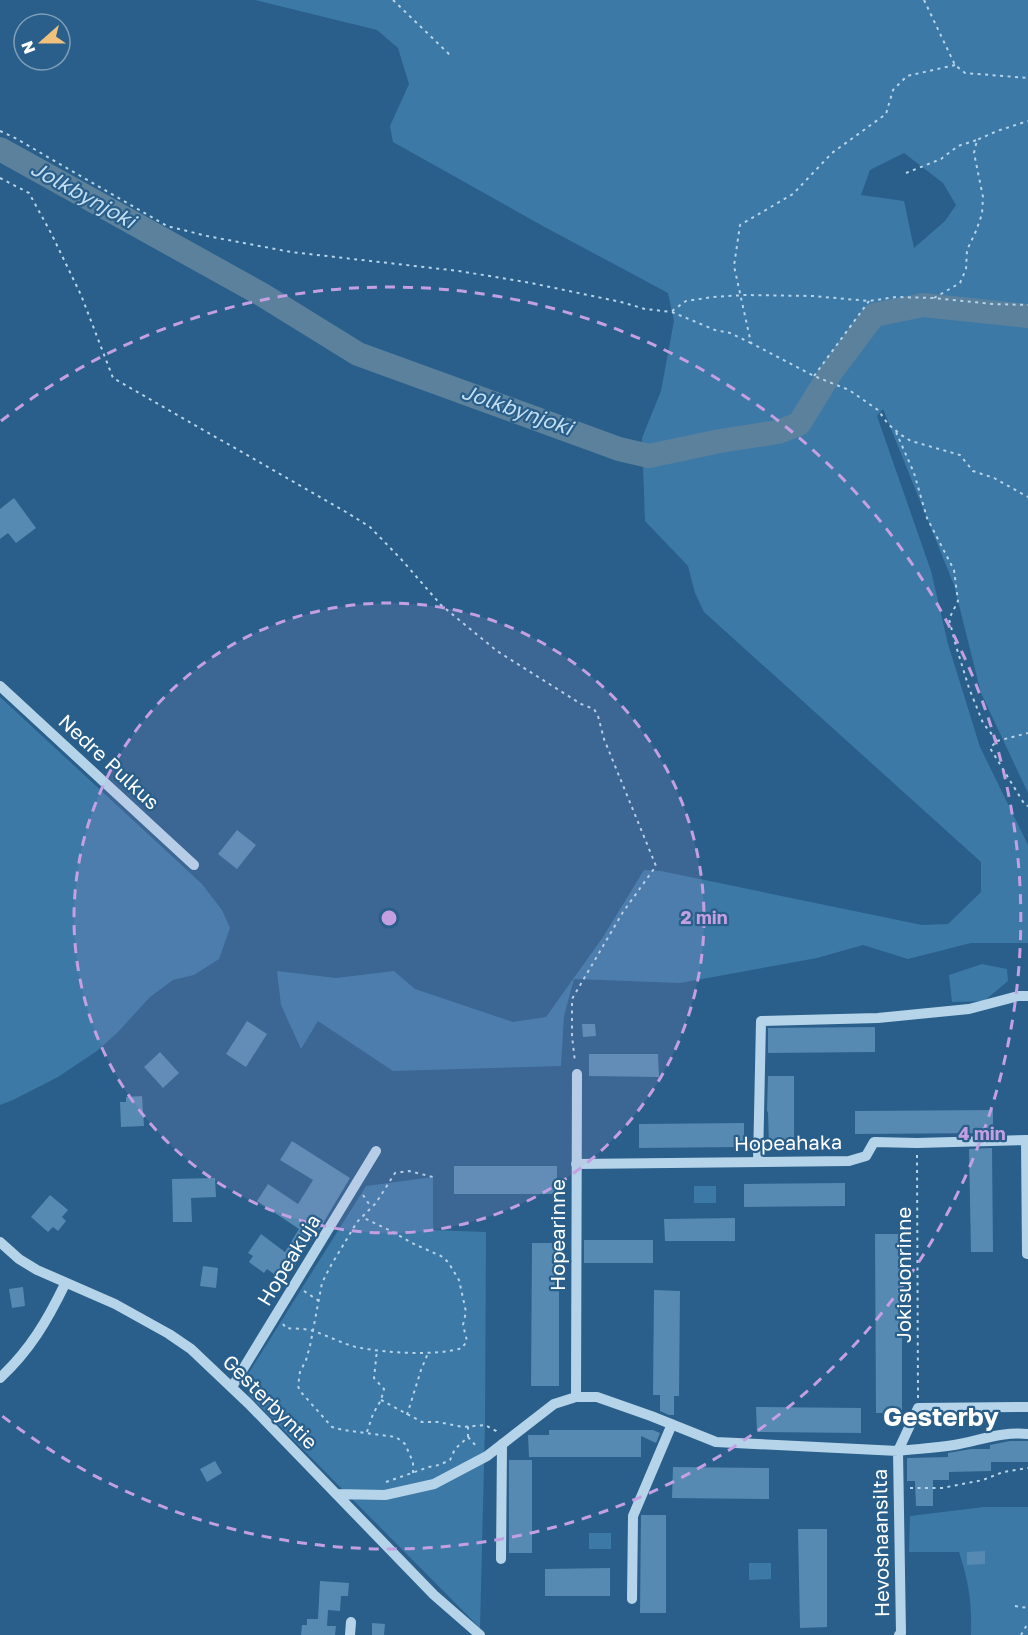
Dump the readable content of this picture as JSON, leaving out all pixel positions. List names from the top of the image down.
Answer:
{
  "streets": {
    "street": [
      "Nedre Pulkus",
      "Hopeahaka",
      "Hopearinne",
      "Hopeakuja",
      "Gesterbyntie",
      "Hevoshaansilta"
    ],
    "path": ["Jokisuonrinne"]
  },
  "crossings": [
    ["Hopeahaka", "Hopearinne"],
    ["Hopeahaka", "Jokisuonrinne"],
    ["Hopeakuja", "Gesterbyntie"]
  ],
  "districts": ["Gesterby"],
  "water": ["Jolkbynjoki"],
  "north": "left",
  "rings": ["2 min", "4 min"]
}
